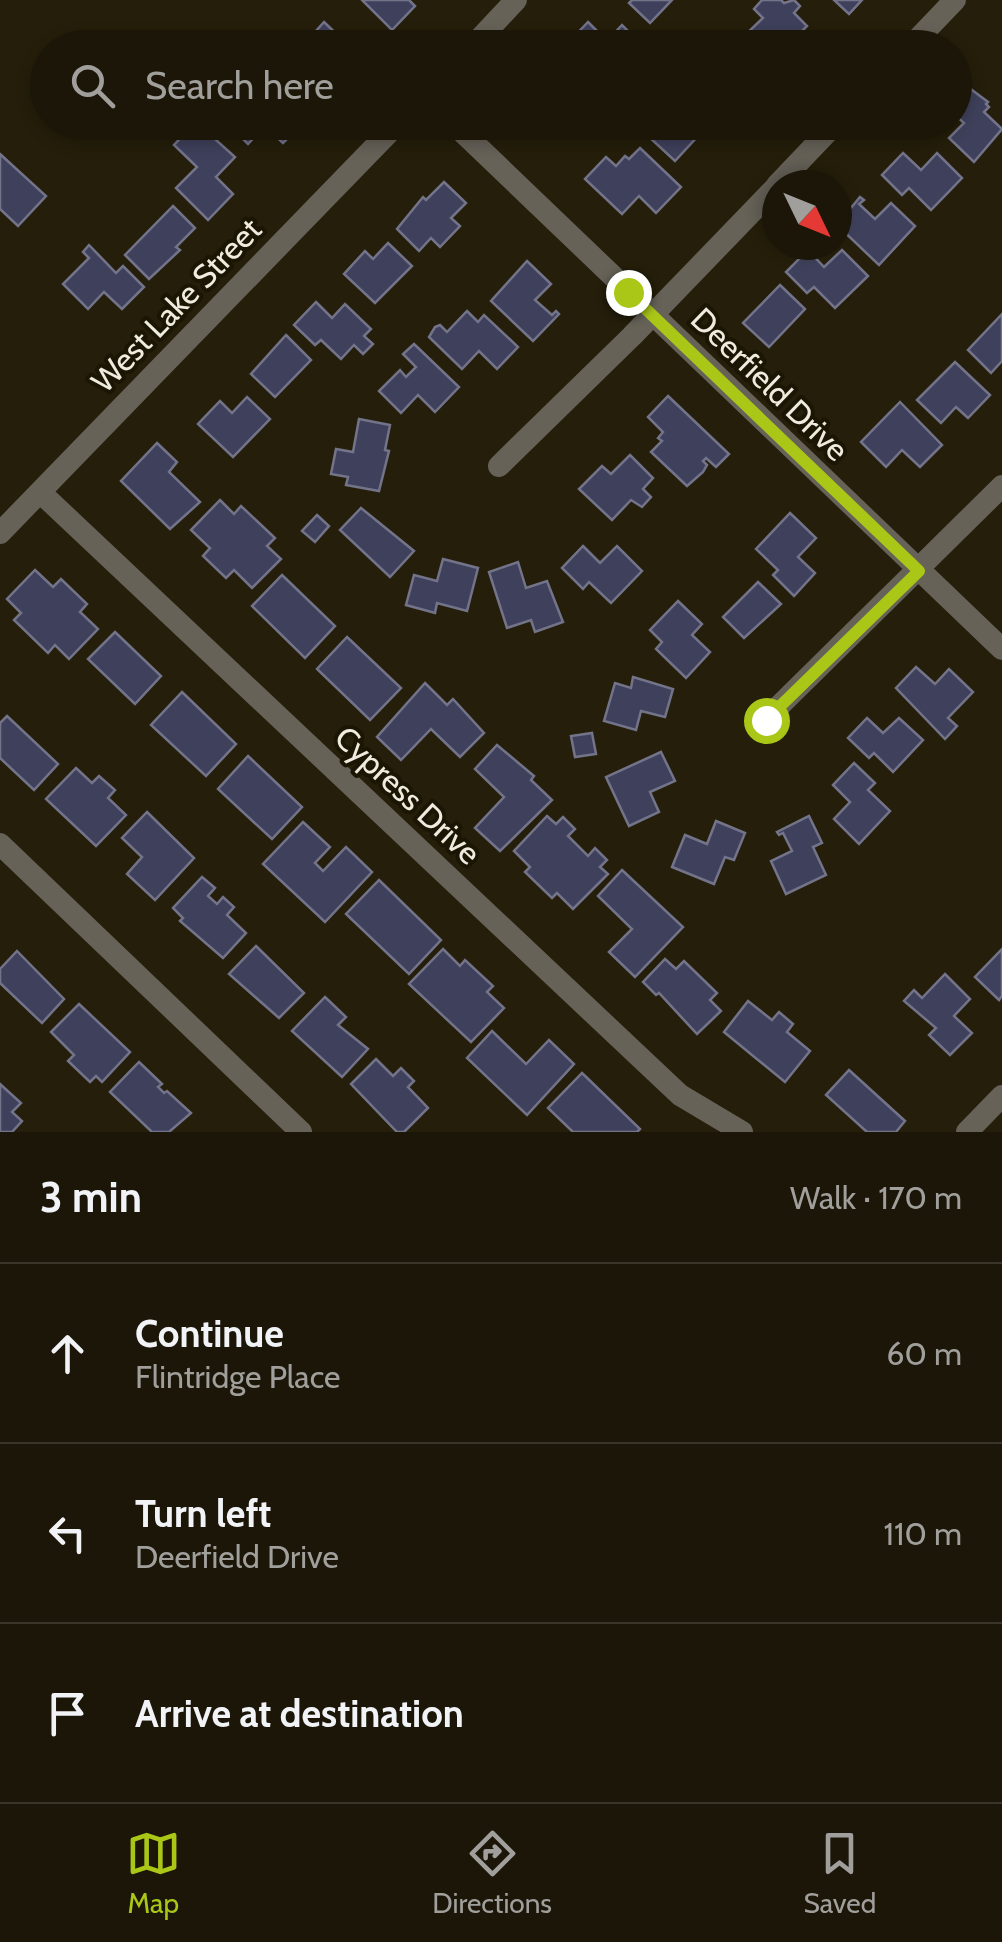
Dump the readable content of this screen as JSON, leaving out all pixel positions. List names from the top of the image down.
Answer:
{
  "streets": {
    "street": ["West Lake Street", "Deerfield Drive", "Cypress Drive"]
  },
  "crossings": [
    ["West Lake Street", "Cypress Drive"]
  ],
  "north": "bottom right",
  "page": {
    "search": "Search here",
    "heading": ["3 min", "Walk · 170 m"],
    "list": [
      ["Continue", "Flintridge Place", "60 m"],
      ["Turn left", "Deerfield Drive", "110 m"],
      "Arrive at destination"
    ],
    "nav": ["Map", "Directions", "Saved"]
  }
}
